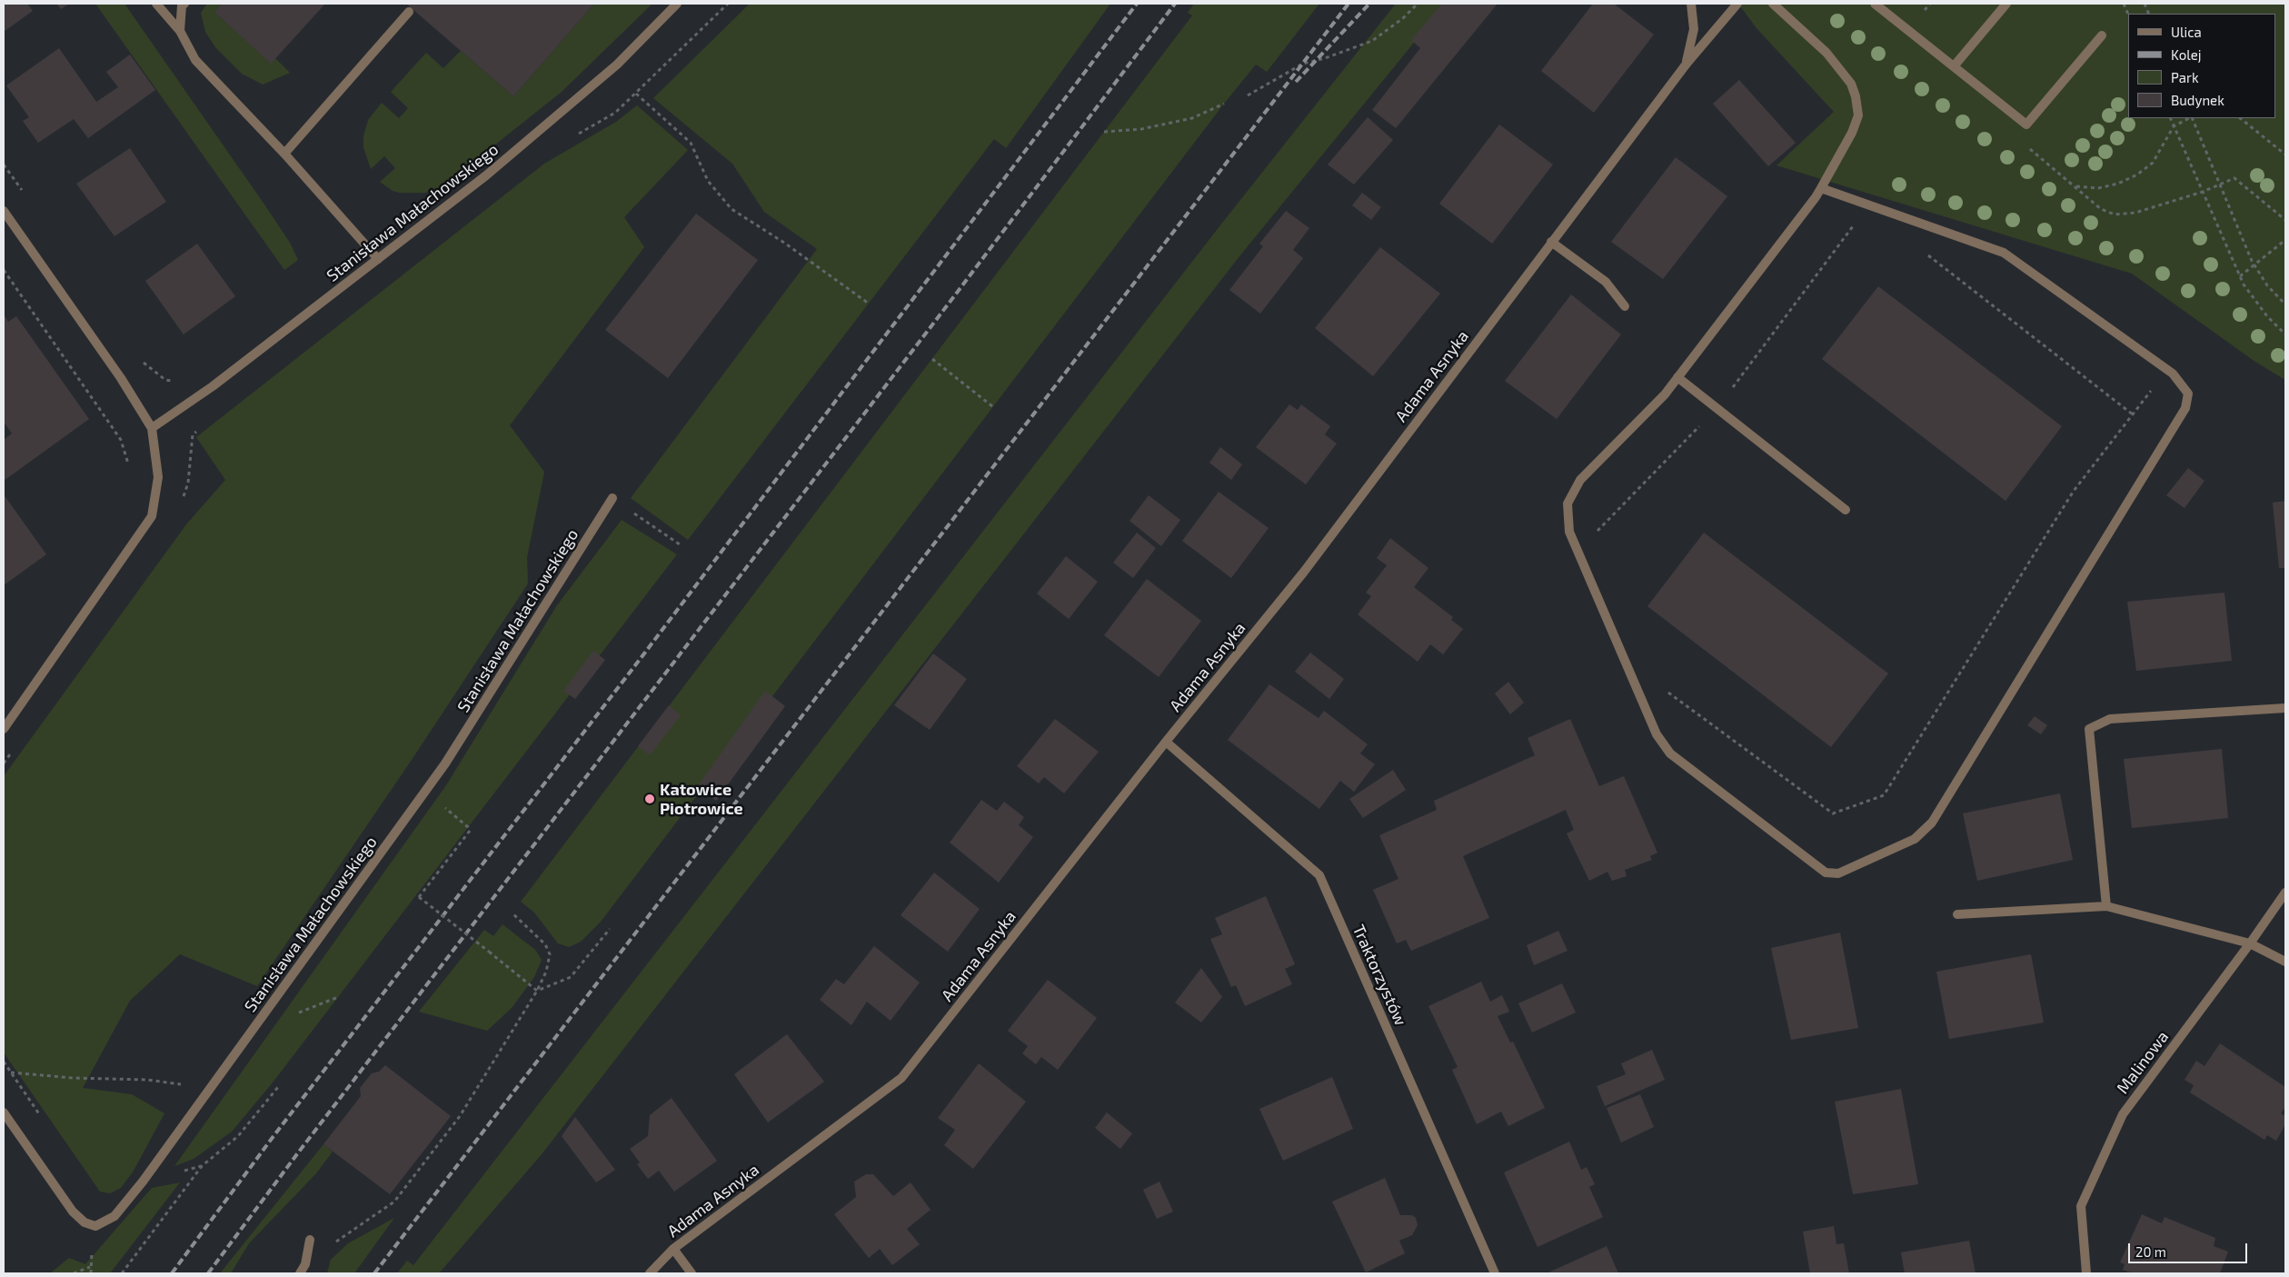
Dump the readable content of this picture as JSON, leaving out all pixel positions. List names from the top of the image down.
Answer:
{
  "streets": {
    "street": [
      "Stanisława Małachowskiego",
      "Adama Asnyka",
      "Traktorzystów",
      "Malinowa"
    ]
  },
  "crossings": [
    ["Adama Asnyka", "Traktorzystów"]
  ],
  "places": ["Katowice Piotrowice"],
  "legend": [
    "Ulica",
    "Kolej",
    "Park",
    "Budynek"
  ],
  "scale_bar": "20 m"
}
